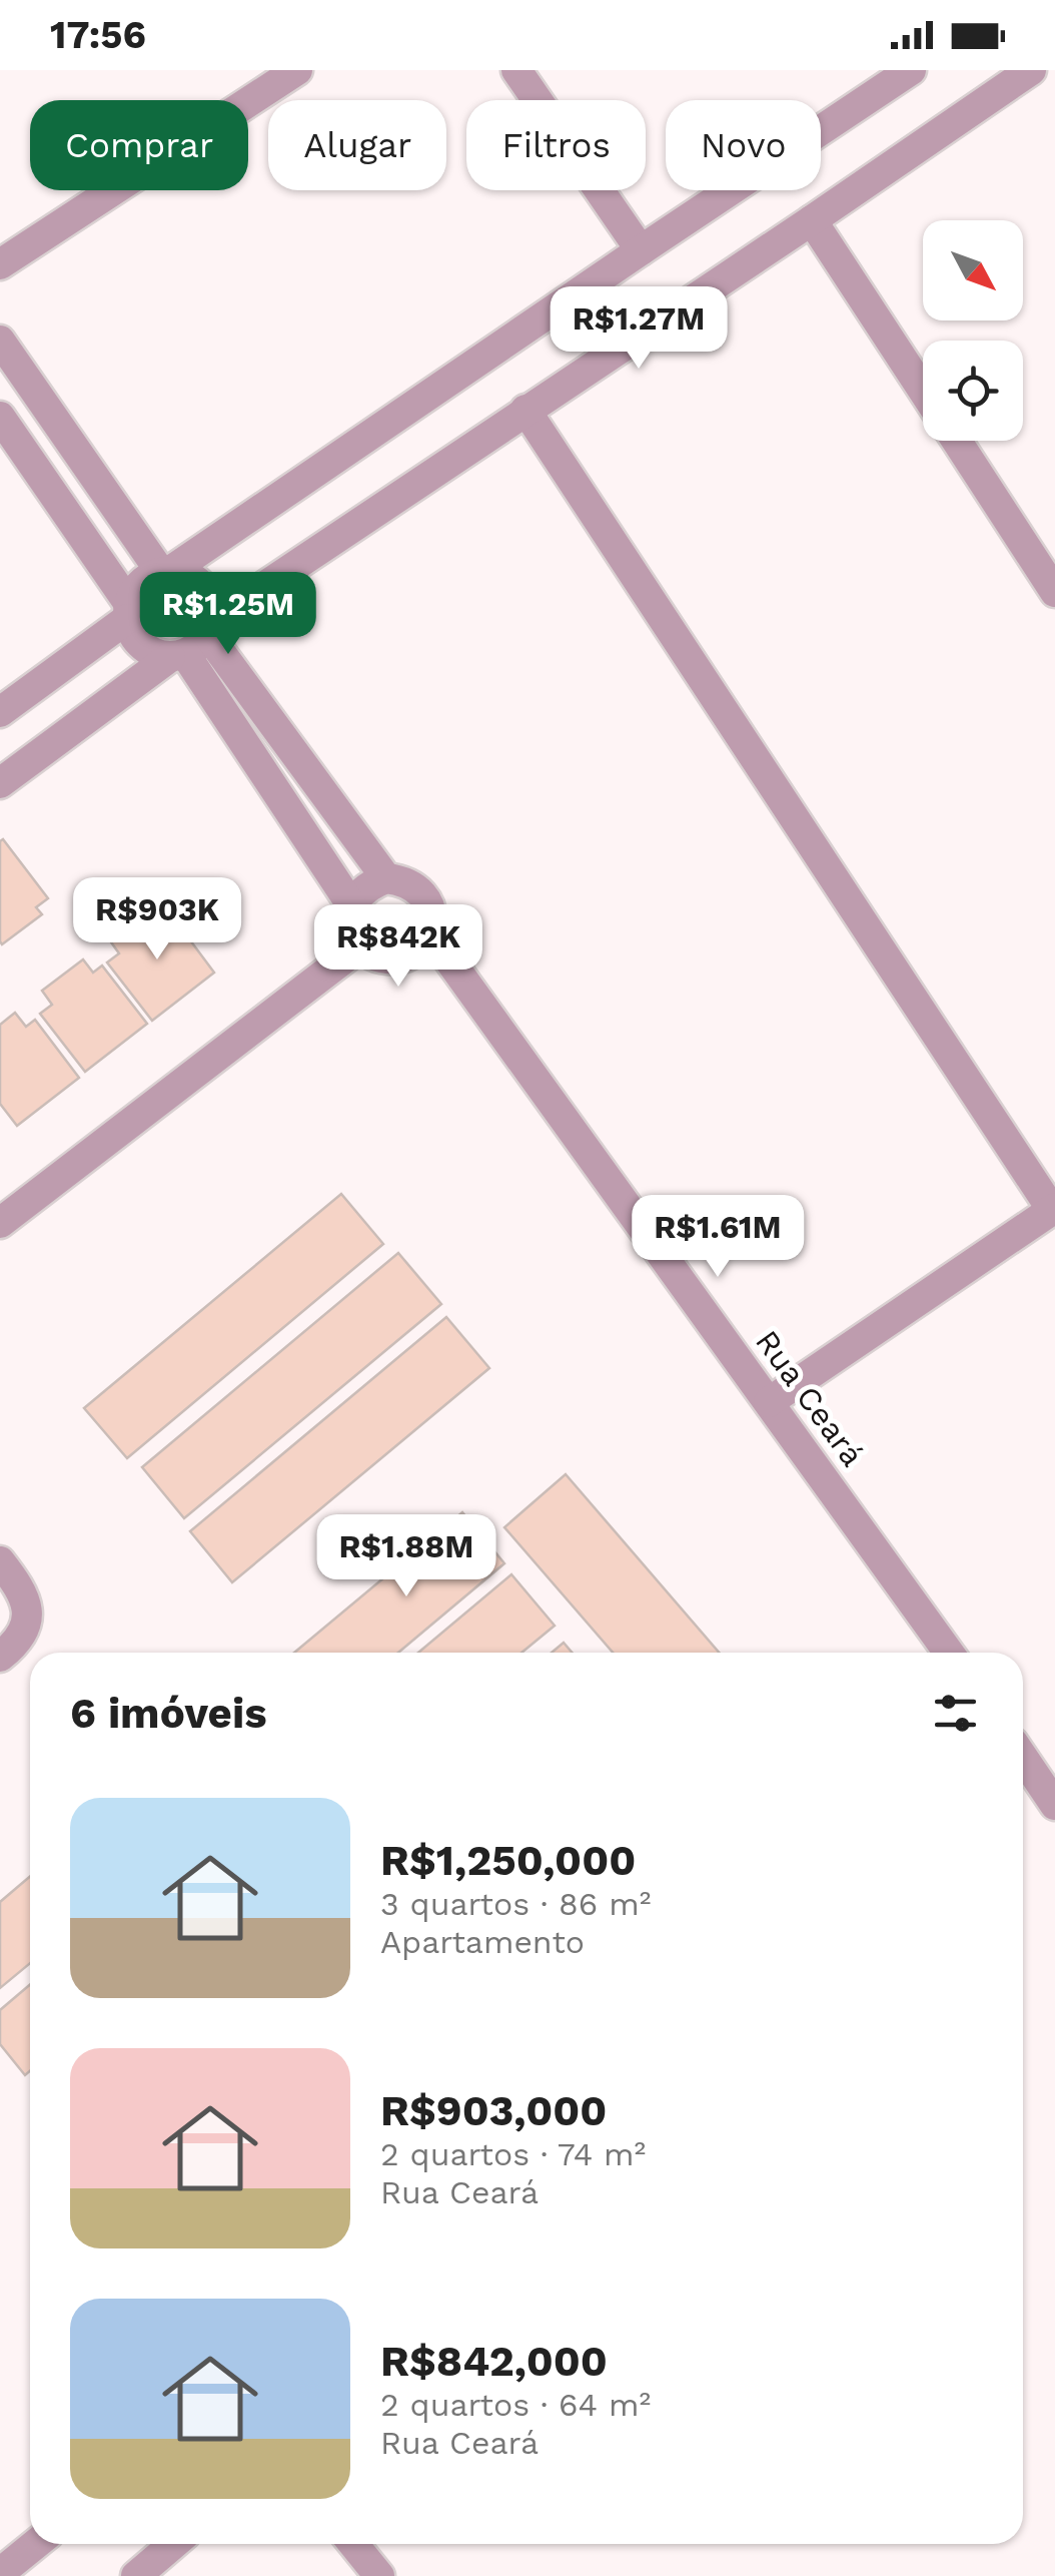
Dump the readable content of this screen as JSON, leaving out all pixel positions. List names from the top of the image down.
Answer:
{
  "streets": {
    "street": ["Rua Ceará"]
  },
  "north": "bottom right",
  "page": {
    "status": "17:56",
    "chip": [
      "Comprar",
      "Alugar",
      "Filtros",
      "Novo"
    ],
    "price": [
      "R$1.27M",
      "R$1.25M",
      "R$903K",
      "R$842K",
      "R$1.61M",
      "R$1.88M"
    ],
    "heading": "6 imóveis",
    "list": [
      {
        "name": "R$1,250,000",
        "note": "3 quartos · 86 m² · Apartamento"
      },
      {
        "name": "R$903,000",
        "note": "2 quartos · 74 m² · Rua Ceará"
      },
      {
        "name": "R$842,000",
        "note": "2 quartos · 64 m² · Rua Ceará"
      }
    ]
  }
}
